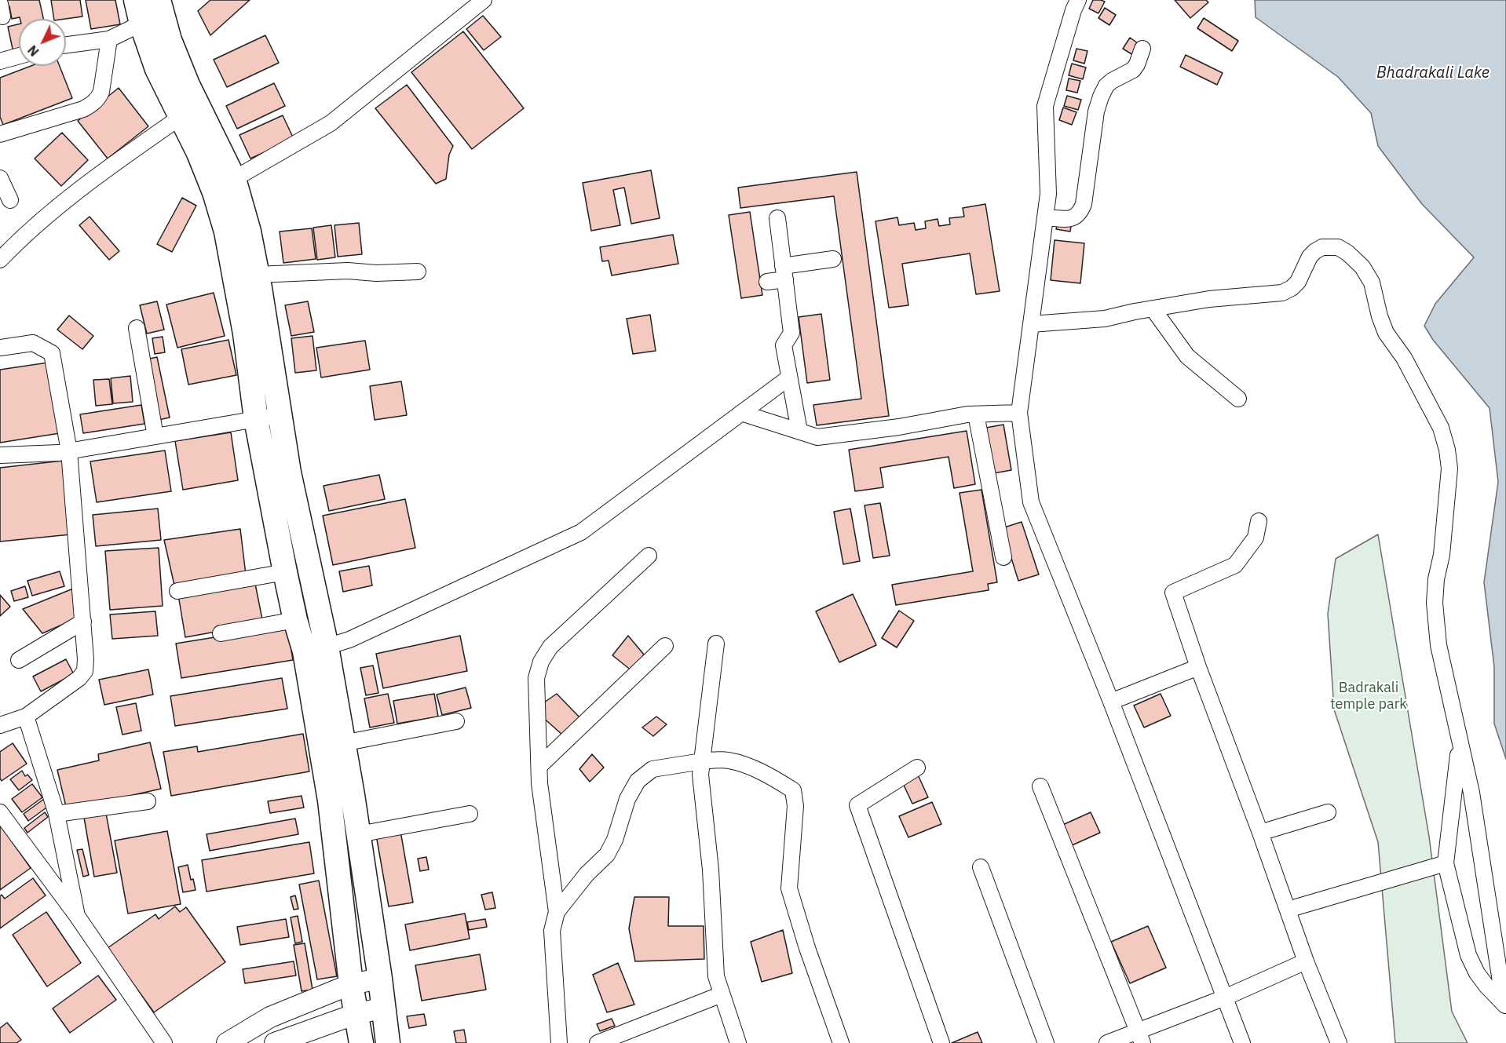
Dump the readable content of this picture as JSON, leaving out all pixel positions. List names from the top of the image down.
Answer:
{
  "water": ["Bhadrakali Lake"],
  "parks": ["Badrakali temple park"],
  "north": "bottom left"
}
